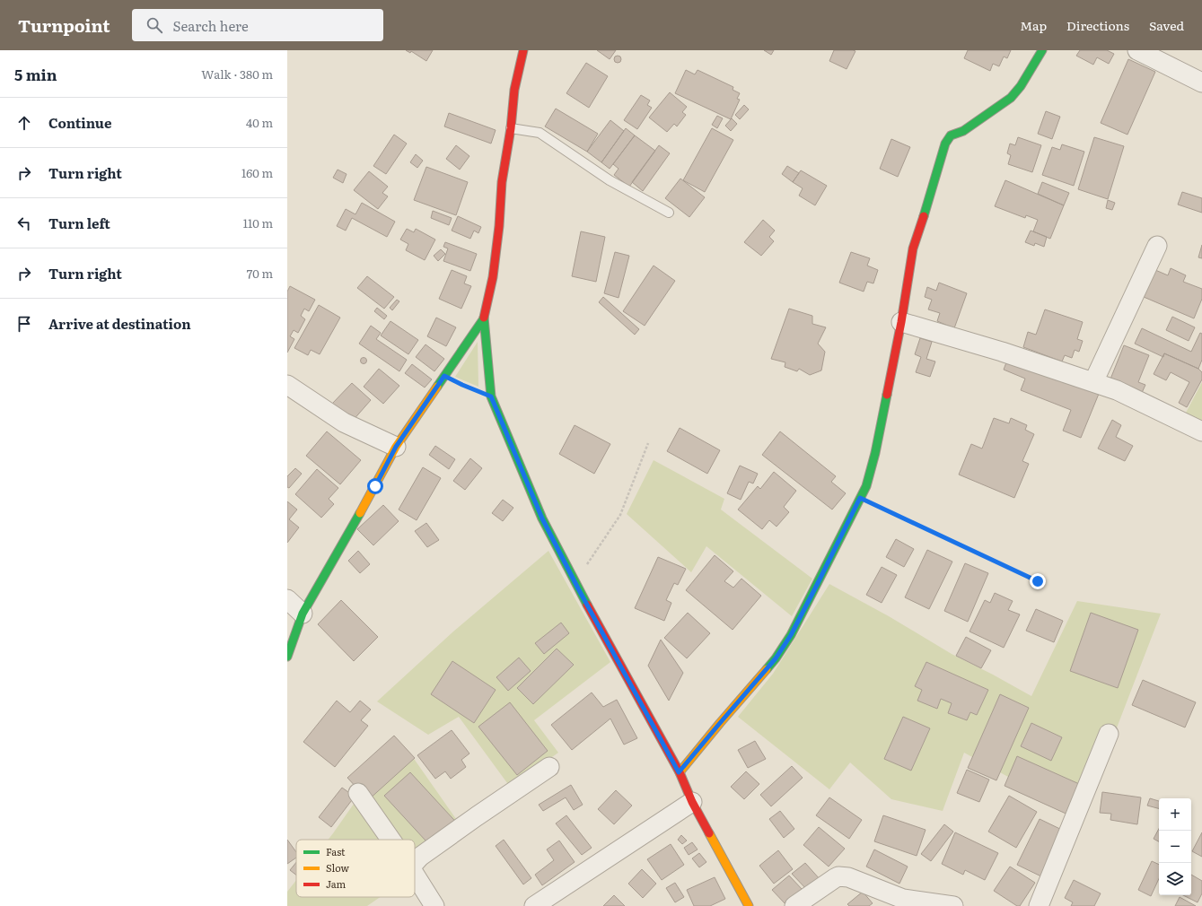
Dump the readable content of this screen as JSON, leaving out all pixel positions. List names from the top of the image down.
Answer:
{
  "legend": ["Fast", "Slow", "Jam"],
  "page": {
    "header": "Turnpoint",
    "search": "Search here",
    "nav": ["Map", "Directions", "Saved"],
    "heading": ["5 min", "Walk · 380 m"],
    "list": [
      ["Continue", "40 m"],
      ["Turn right", "160 m"],
      ["Turn left", "110 m"],
      ["Turn right", "70 m"],
      "Arrive at destination"
    ],
    "map_buttons": ["+", "−"]
  }
}
